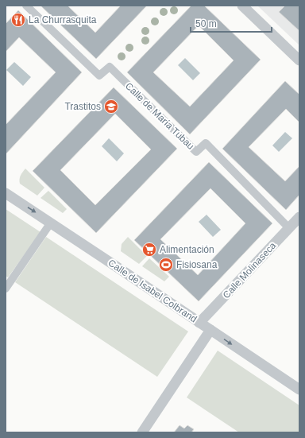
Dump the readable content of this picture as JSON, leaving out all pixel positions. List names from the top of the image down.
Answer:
{
  "streets": {
    "street": ["Calle de María Tubau", "Calle Molinaseca", "Calle de Isabel Colbrand"]
  },
  "crossings": [
    ["Calle de María Tubau", "Calle Molinaseca"],
    ["Calle Molinaseca", "Calle de Isabel Colbrand"]
  ],
  "one_way": ["Calle de Isabel Colbrand"],
  "places": {
    "restaurant": ["La Churrasquita"],
    "school or university": ["Trastitos"],
    "supermarket": ["Alimentación"],
    "sports": ["Fisiosana"]
  },
  "scale_bar": "50 m"
}
